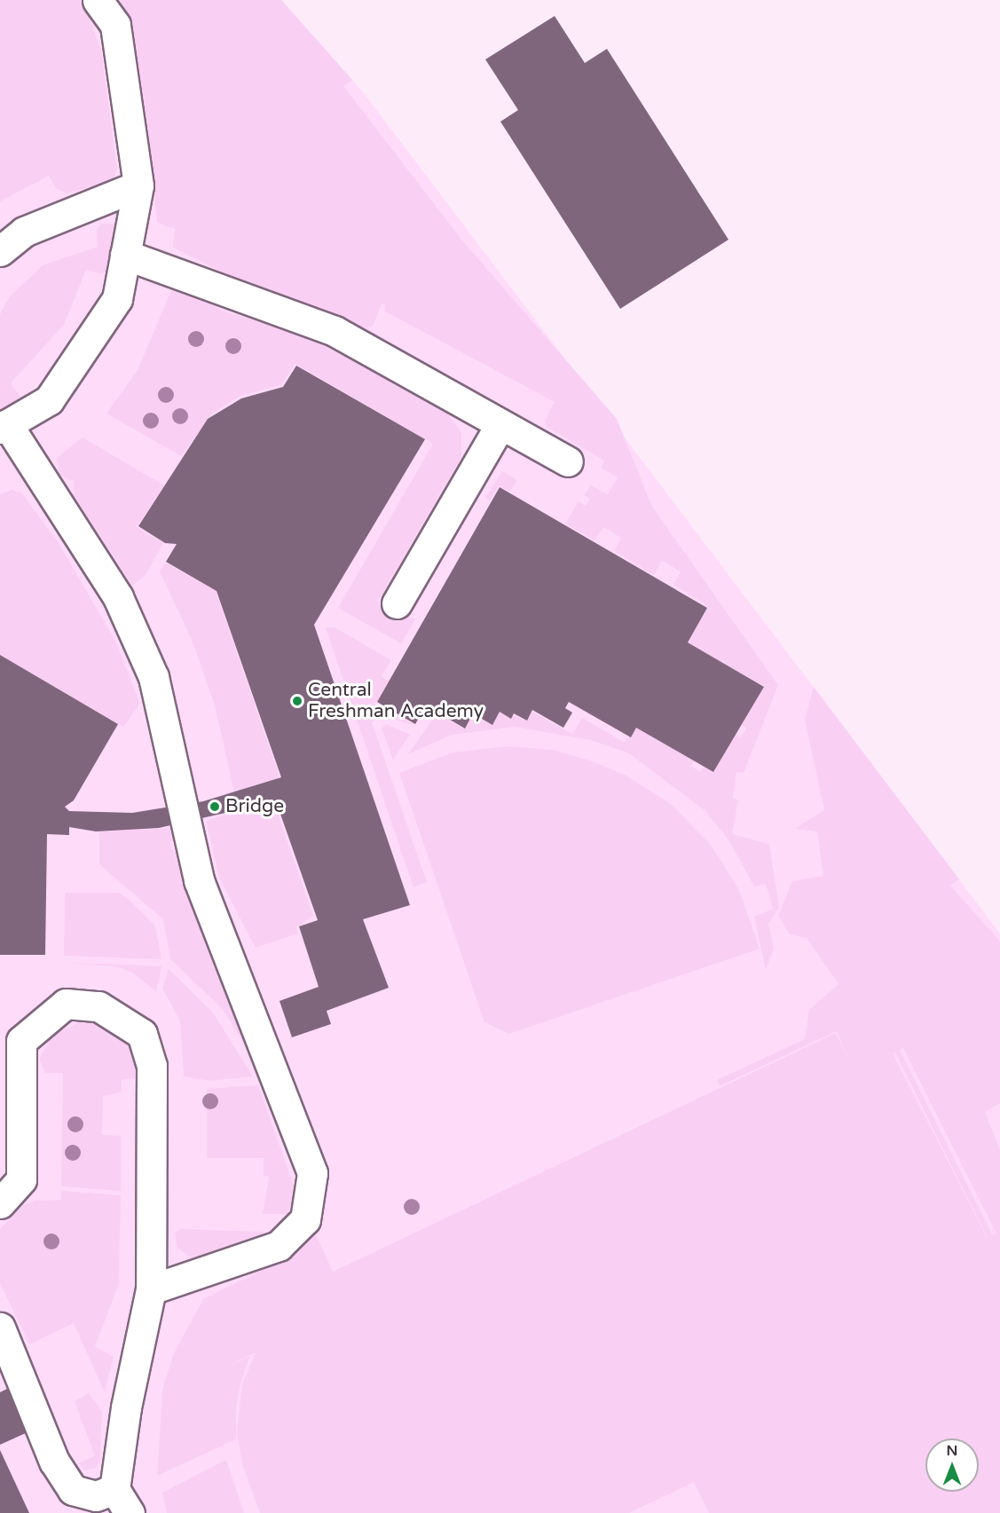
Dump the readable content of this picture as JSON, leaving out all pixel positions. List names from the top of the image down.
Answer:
{
  "places": ["Central Freshman Academy", "Bridge"],
  "north": "top"
}
